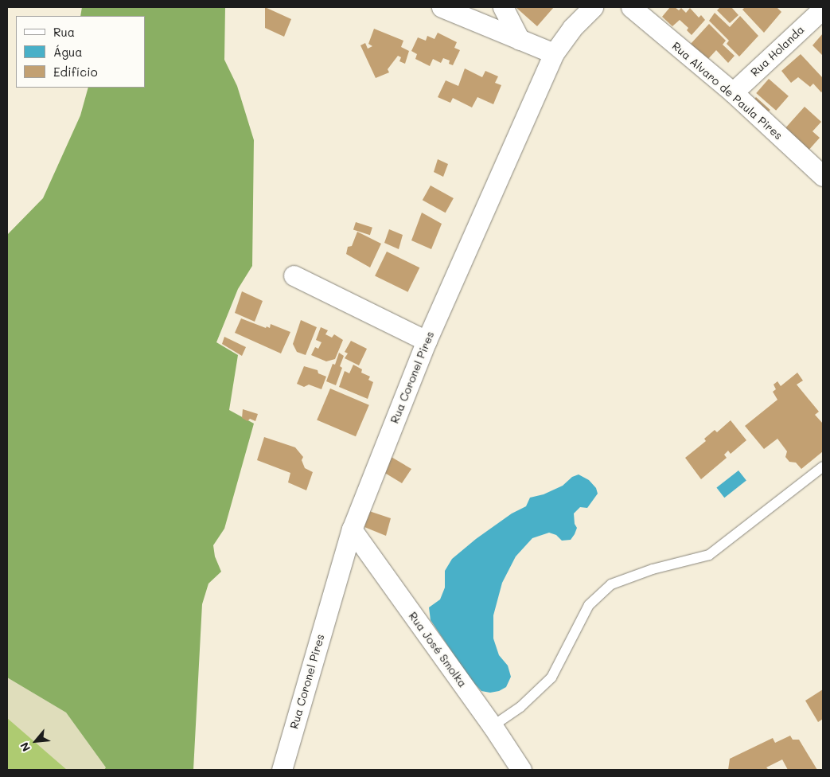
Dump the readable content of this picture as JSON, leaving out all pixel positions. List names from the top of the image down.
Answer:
{
  "streets": {
    "street": [
      "Rua Holanda",
      "Rua Alvaro de Paula Pires",
      "Rua Coronel Pires",
      "Rua José Smolka"
    ]
  },
  "crossings": [
    ["Rua Holanda", "Rua Alvaro de Paula Pires"],
    ["Rua Coronel Pires", "Rua José Smolka"]
  ],
  "legend": ["Rua", "Água", "Edifício"],
  "north": "bottom left"
}
